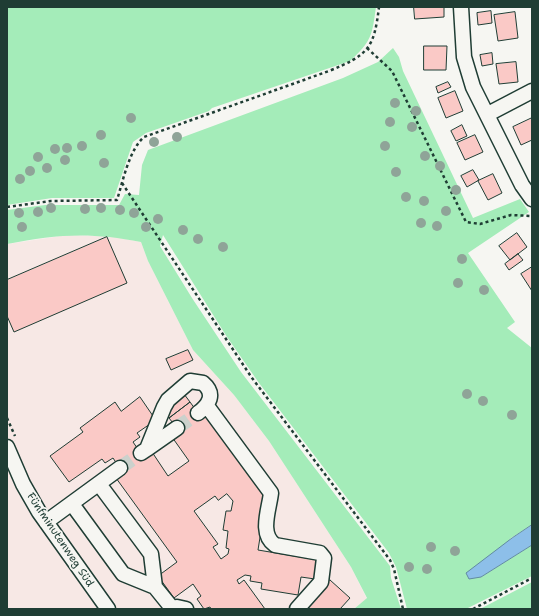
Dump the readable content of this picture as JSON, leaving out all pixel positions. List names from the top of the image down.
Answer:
{
  "streets": {
    "street": ["Fünfminutenweg Süd"]
  }
}
